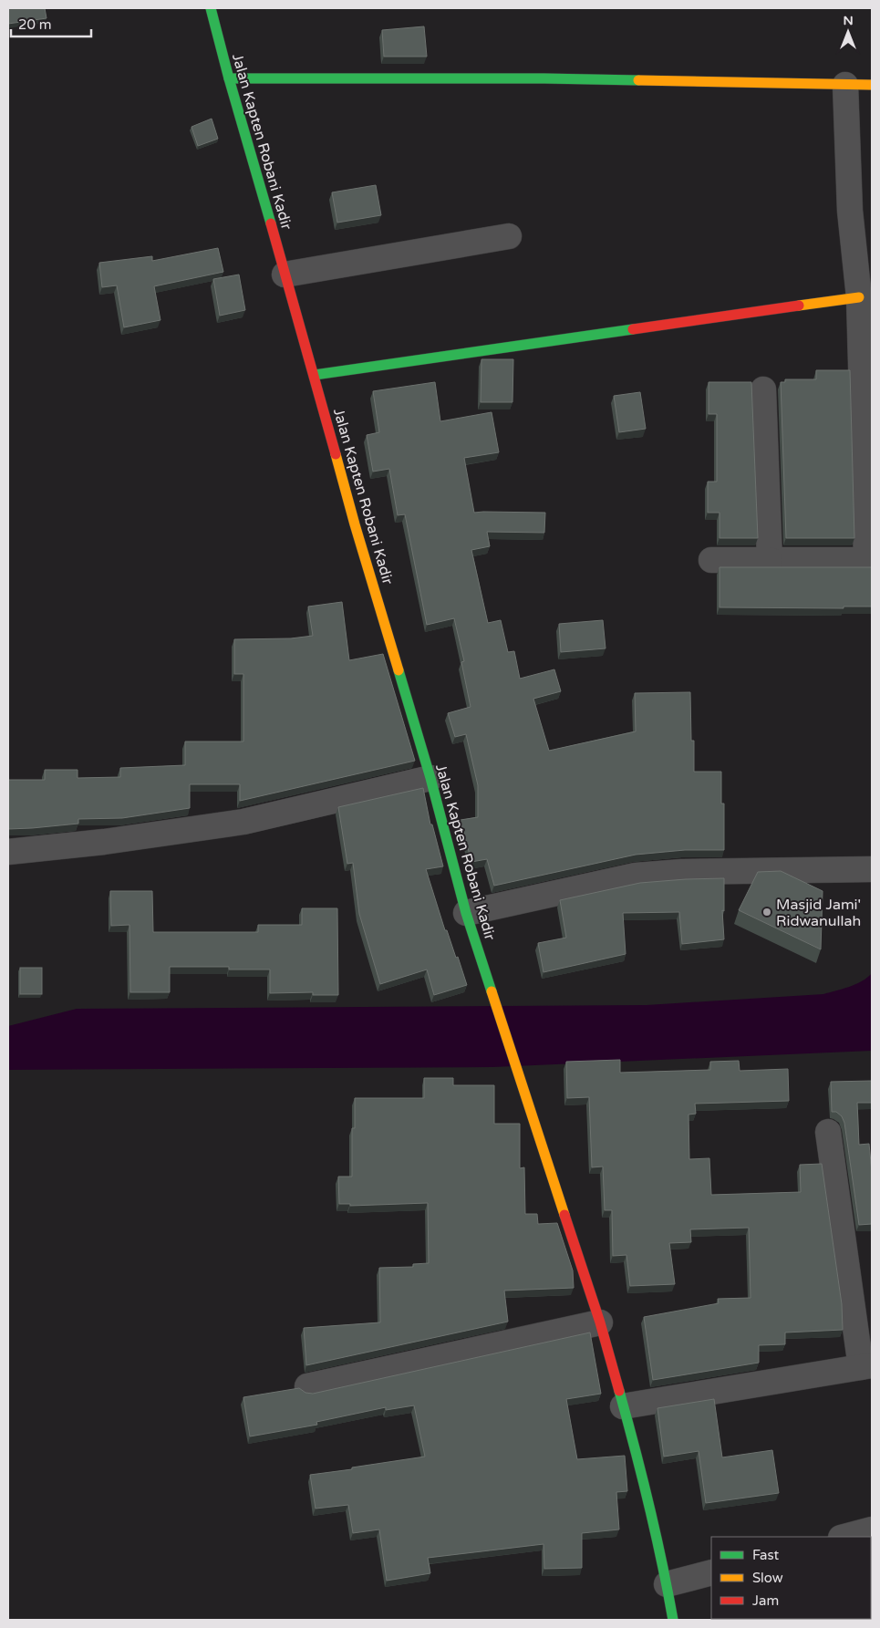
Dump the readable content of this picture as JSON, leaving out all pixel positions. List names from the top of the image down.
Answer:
{
  "streets": {
    "main road": ["Jalan Kapten Robani Kadir"]
  },
  "places": ["Masjid Jami' Ridwanullah"],
  "legend": ["Fast", "Slow", "Jam"],
  "scale_bar": "20 m",
  "north": "top"
}
